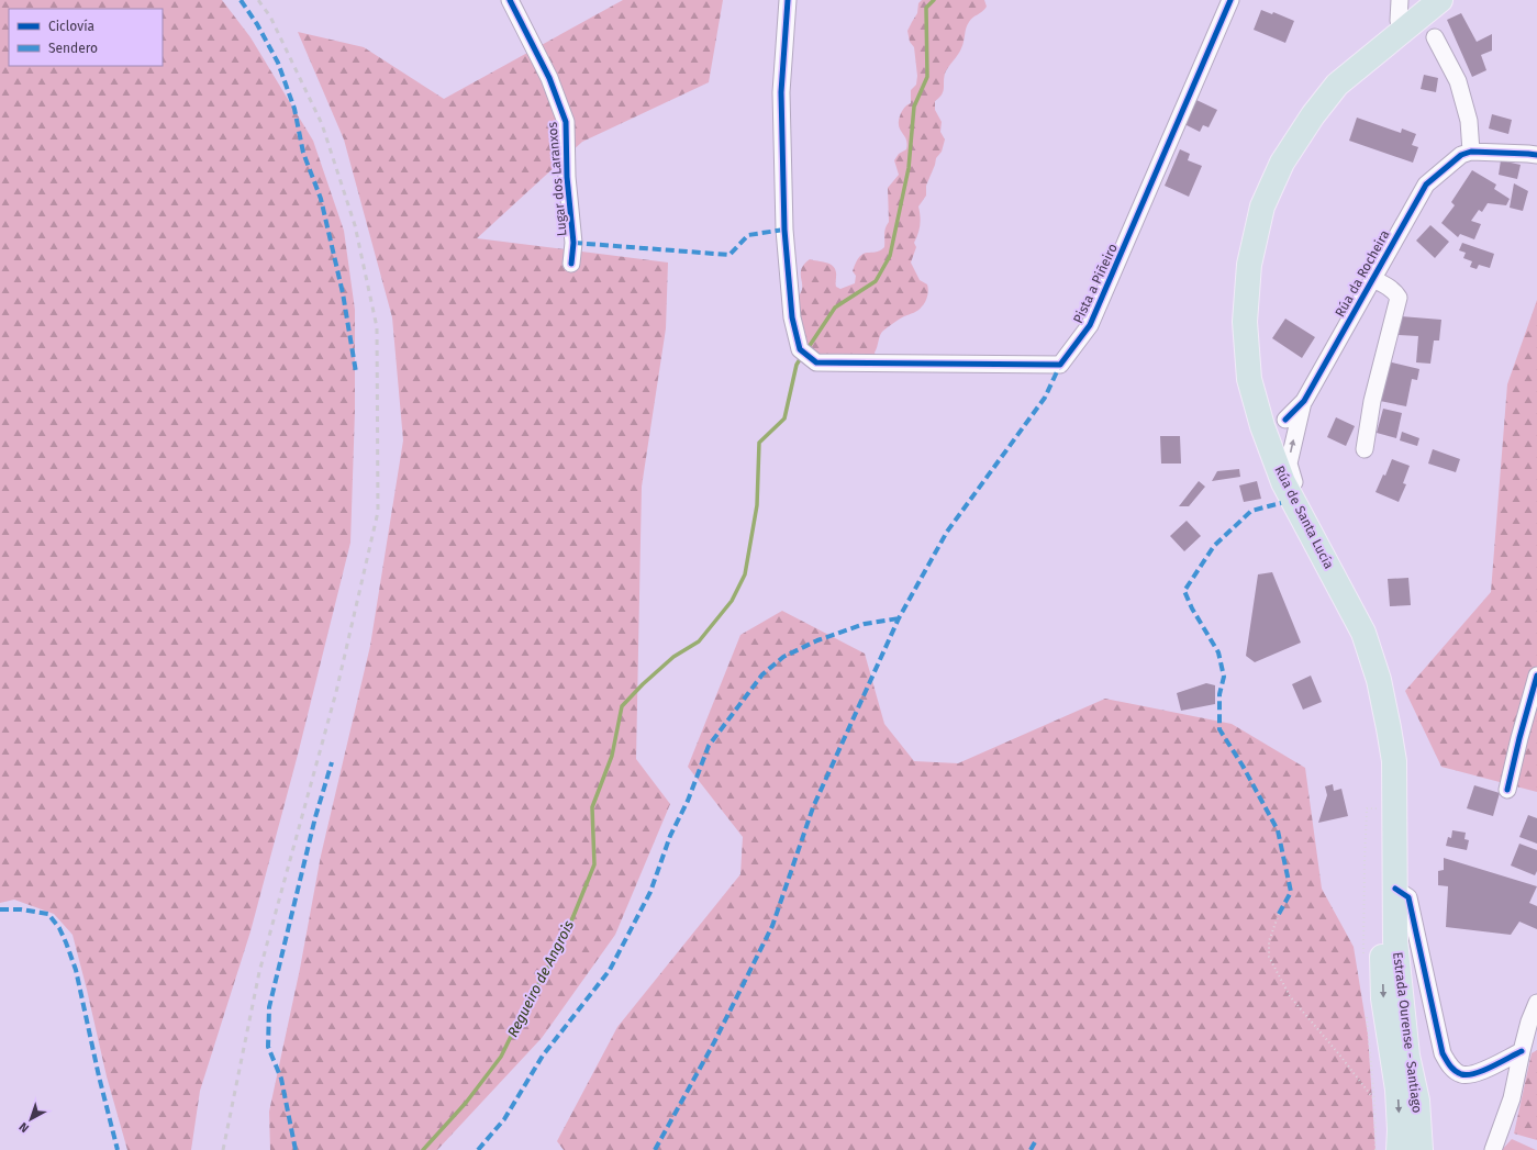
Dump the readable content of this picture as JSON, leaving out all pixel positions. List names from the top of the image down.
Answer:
{
  "streets": {
    "highway": ["Rúa de Santa Lucía", "Estrada Ourense - Santiago"],
    "street": ["Lugar dos Laranxos", "Rúa da Rocheira", "Pista a Piñeiro"]
  },
  "crossings": [
    ["Rúa de Santa Lucía", "Estrada Ourense - Santiago"]
  ],
  "water": ["Regueiro de Angrois"],
  "legend": ["Ciclovía", "Sendero"],
  "north": "bottom left"
}
